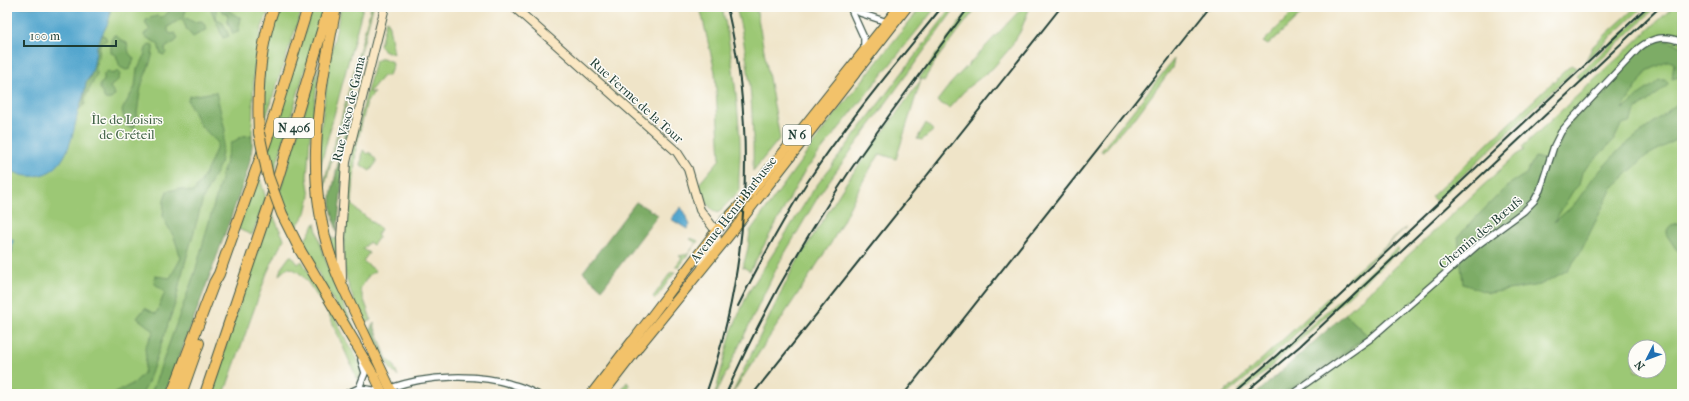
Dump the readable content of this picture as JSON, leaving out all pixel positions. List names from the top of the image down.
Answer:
{
  "streets": {
    "highway": ["N 406", "N 6"],
    "main road": ["Avenue Henri Barbusse"],
    "street": ["Rue Ferme de la Tour", "Rue Vasco de Gama", "Chemin des Bœufs"]
  },
  "crossings": [
    ["Rue Ferme de la Tour", "Avenue Henri Barbusse"],
    ["N 6", "Avenue Henri Barbusse"]
  ],
  "parks": ["Île de Loisirs de Créteil"],
  "scale_bar": "100 m",
  "north": "bottom left"
}
